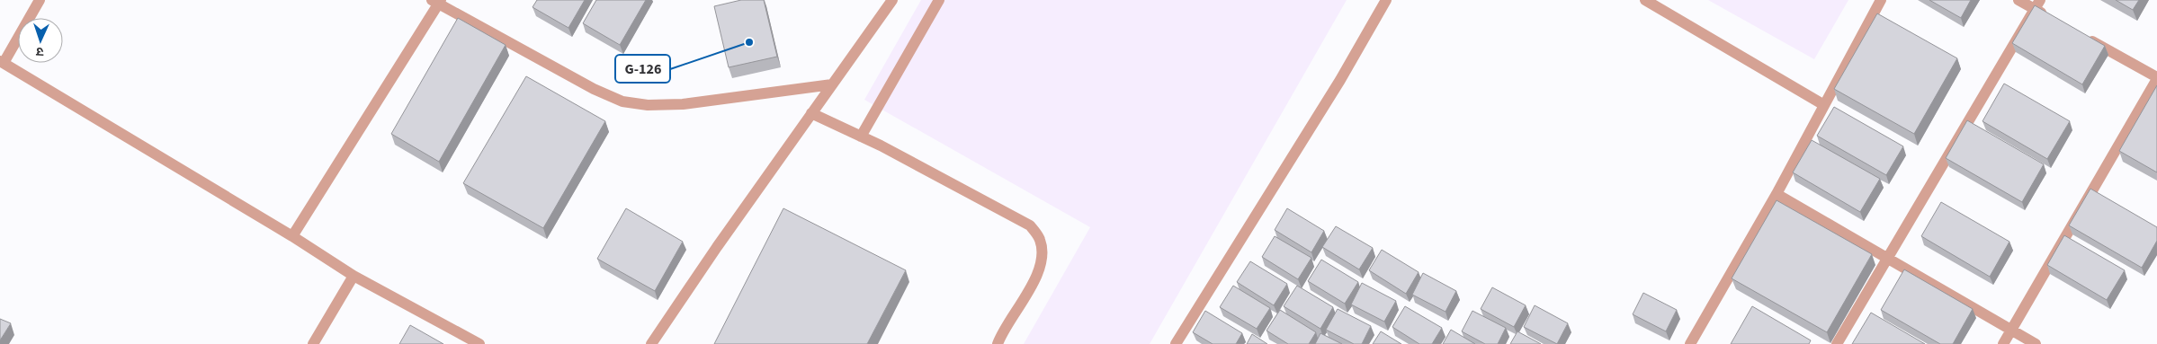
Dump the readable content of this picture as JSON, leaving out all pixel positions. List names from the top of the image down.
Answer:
{
  "places": ["G-126"],
  "north": "bottom"
}
